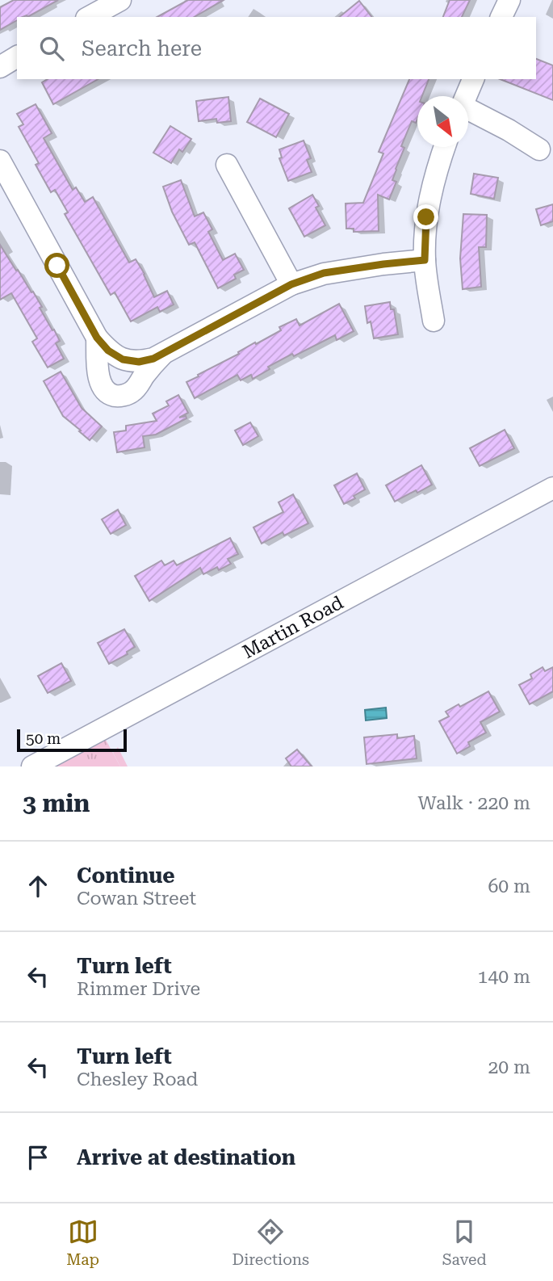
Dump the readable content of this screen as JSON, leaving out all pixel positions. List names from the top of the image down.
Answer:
{
  "streets": {
    "street": ["Martin Road"]
  },
  "scale_bar": "50 m",
  "north": "bottom right",
  "page": {
    "search": "Search here",
    "scale": "50 m",
    "heading": ["3 min", "Walk · 220 m"],
    "list": [
      ["Continue", "Cowan Street", "60 m"],
      ["Turn left", "Rimmer Drive", "140 m"],
      ["Turn left", "Chesley Road", "20 m"],
      "Arrive at destination"
    ],
    "nav": ["Map", "Directions", "Saved"]
  }
}
